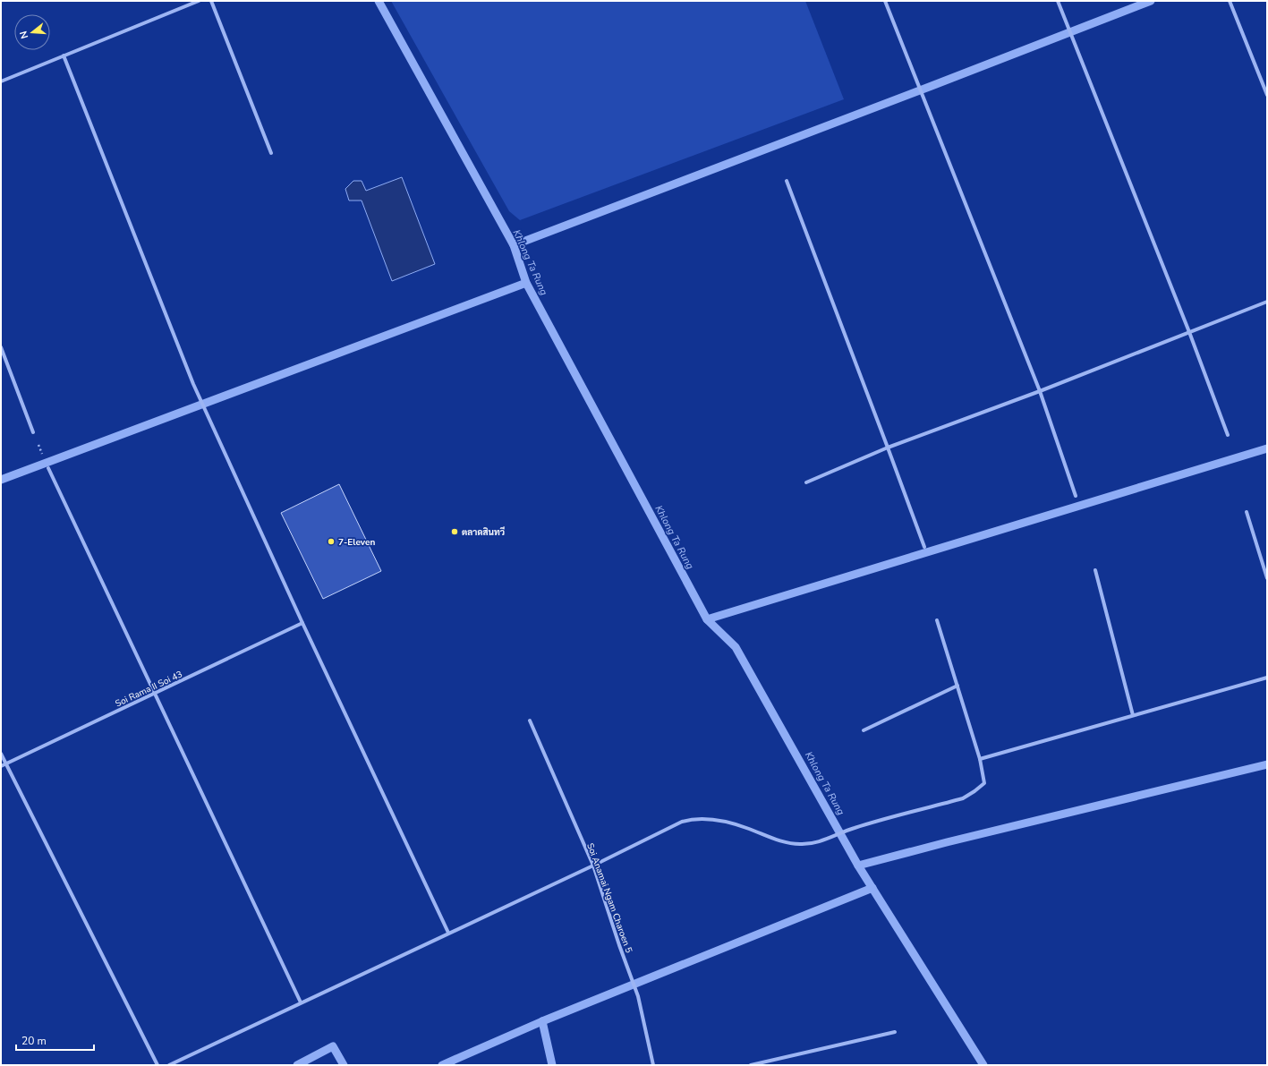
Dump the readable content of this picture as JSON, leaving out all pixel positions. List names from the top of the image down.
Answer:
{
  "streets": {
    "street": ["Soi Rama II Soi 43", "Soi Anamai Ngam Charoen 5"]
  },
  "water": ["Khlong Ta Rung"],
  "places": ["ตลาดสินทวี", "7-Eleven"],
  "scale_bar": "20 m",
  "north": "left"
}
